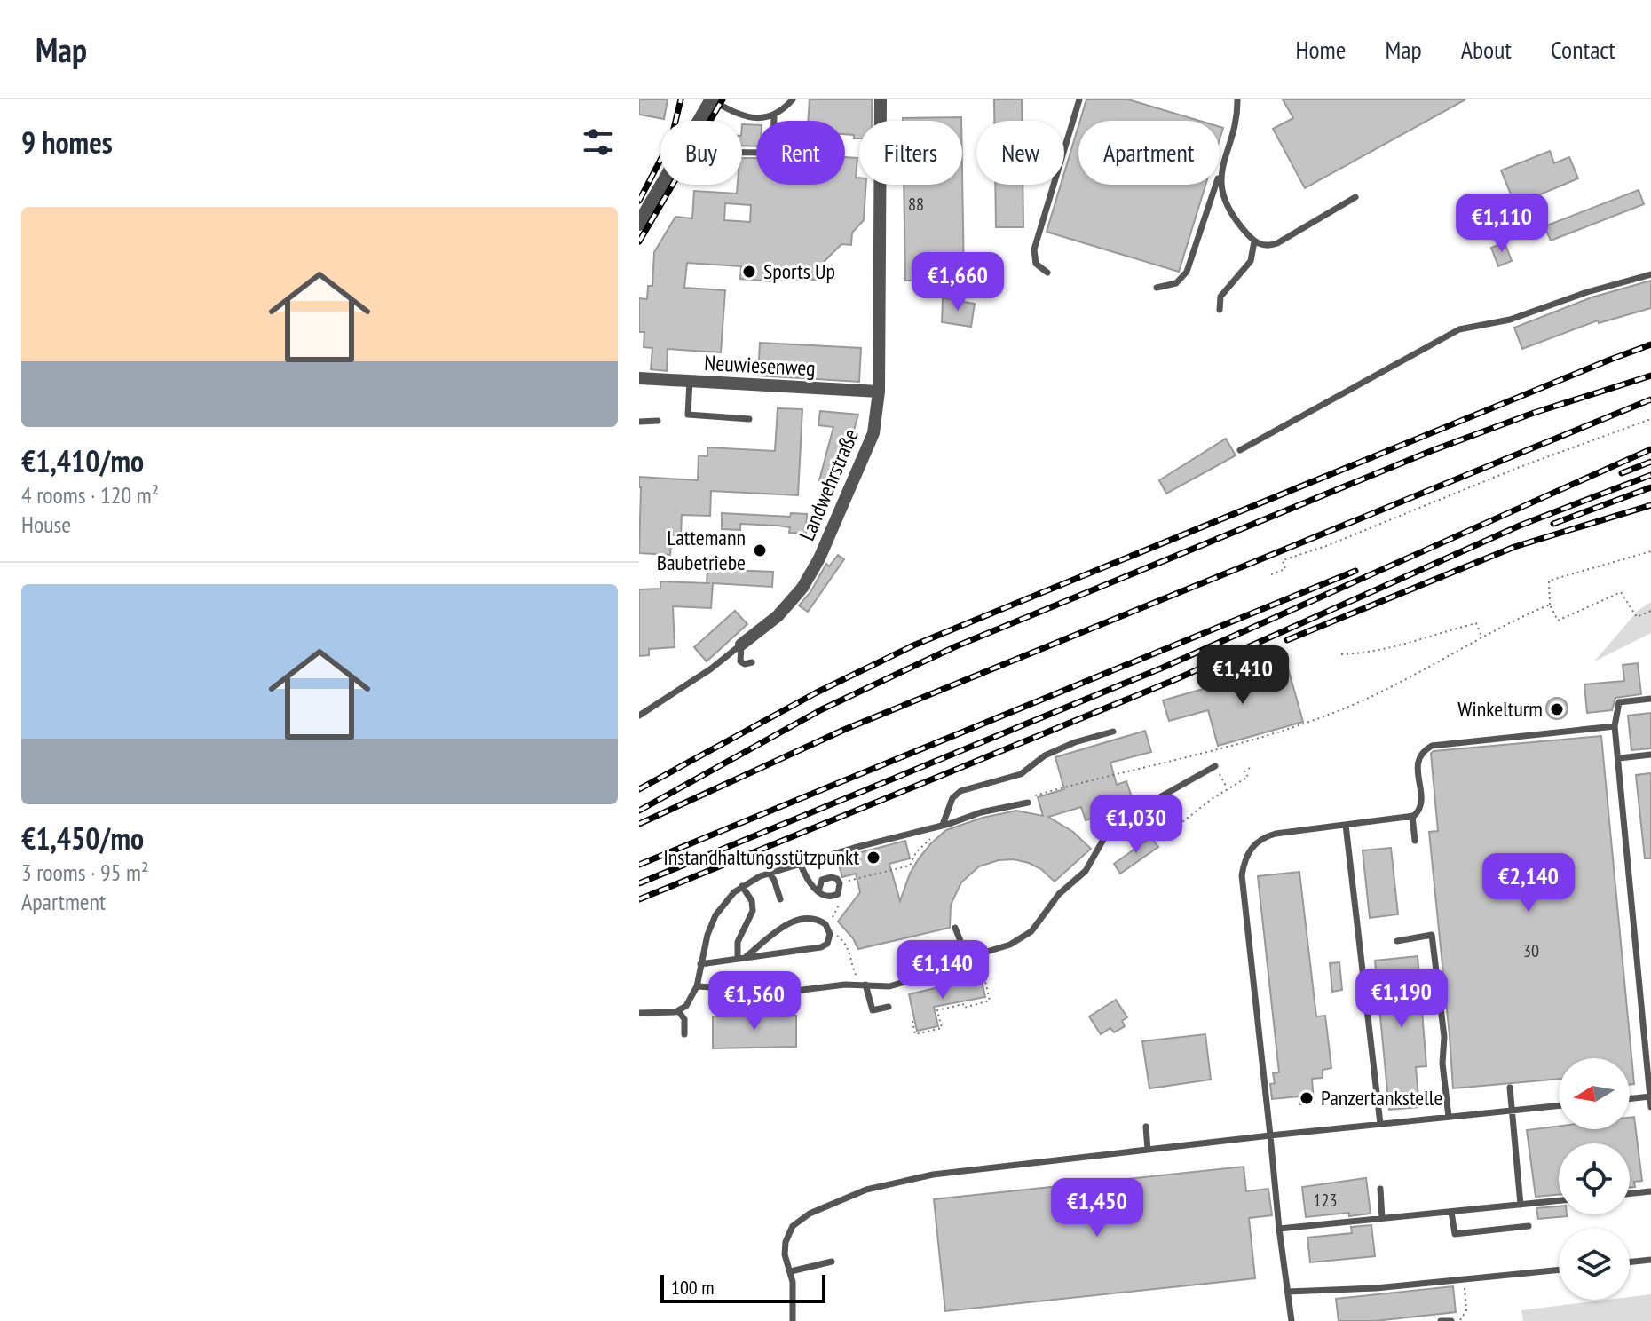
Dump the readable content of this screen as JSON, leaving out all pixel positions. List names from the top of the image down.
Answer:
{
  "streets": {
    "street": ["Neuwiesenweg", "Landwehrstraße"]
  },
  "crossings": [
    ["Neuwiesenweg", "Landwehrstraße"]
  ],
  "places": [
    "Sports Up",
    "Lattemann Baubetriebe",
    "Winkelturm",
    "Instandhaltungsstützpunkt",
    "Panzertankstelle"
  ],
  "house_numbers": ["88", "30", "123"],
  "scale_bar": "100 m",
  "north": "left",
  "page": {
    "header": "Map",
    "nav": [
      "Home",
      "Map",
      "About",
      "Contact"
    ],
    "heading": "9 homes",
    "chip": [
      "Buy",
      "Rent",
      "Filters",
      "New",
      "Apartment"
    ],
    "list": [
      {
        "name": "€1,410/mo",
        "note": "4 rooms · 120 m² · House"
      },
      {
        "name": "€1,450/mo",
        "note": "3 rooms · 95 m² · Apartment"
      }
    ],
    "price": [
      "€1,110",
      "€1,660",
      "€1,410",
      "€1,030",
      "€2,140",
      "€1,140",
      "€1,190",
      "€1,560",
      "€1,450"
    ],
    "scale": "100 m"
  }
}
